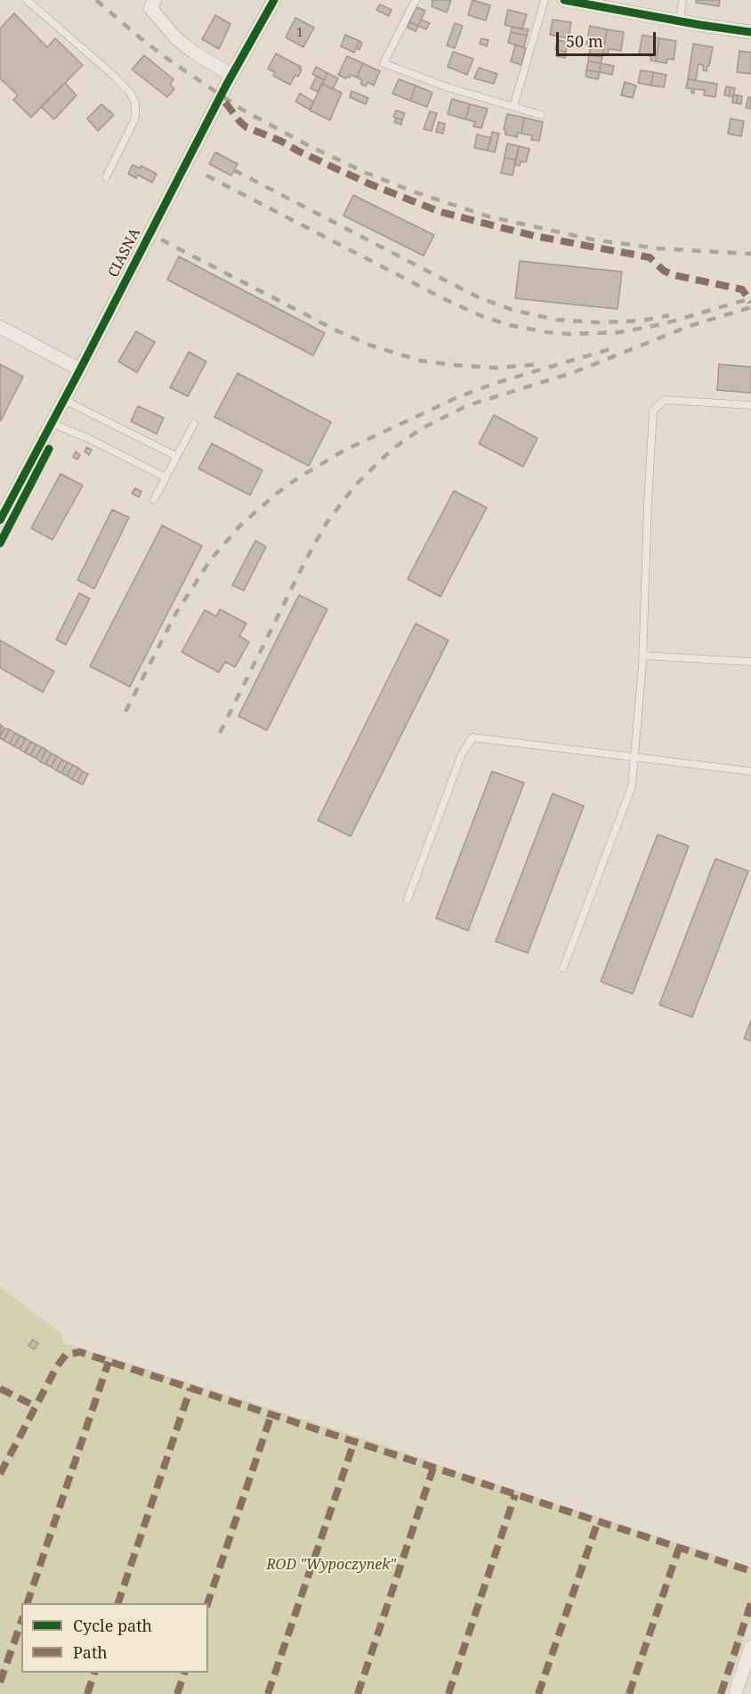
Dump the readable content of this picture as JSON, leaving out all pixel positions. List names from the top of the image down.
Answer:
{
  "streets": {
    "street": ["CIASNA"]
  },
  "parks": ["ROD \"Wypoczynek\""],
  "house_numbers": ["1"],
  "legend": ["Cycle path", "Path"],
  "scale_bar": "50 m"
}
